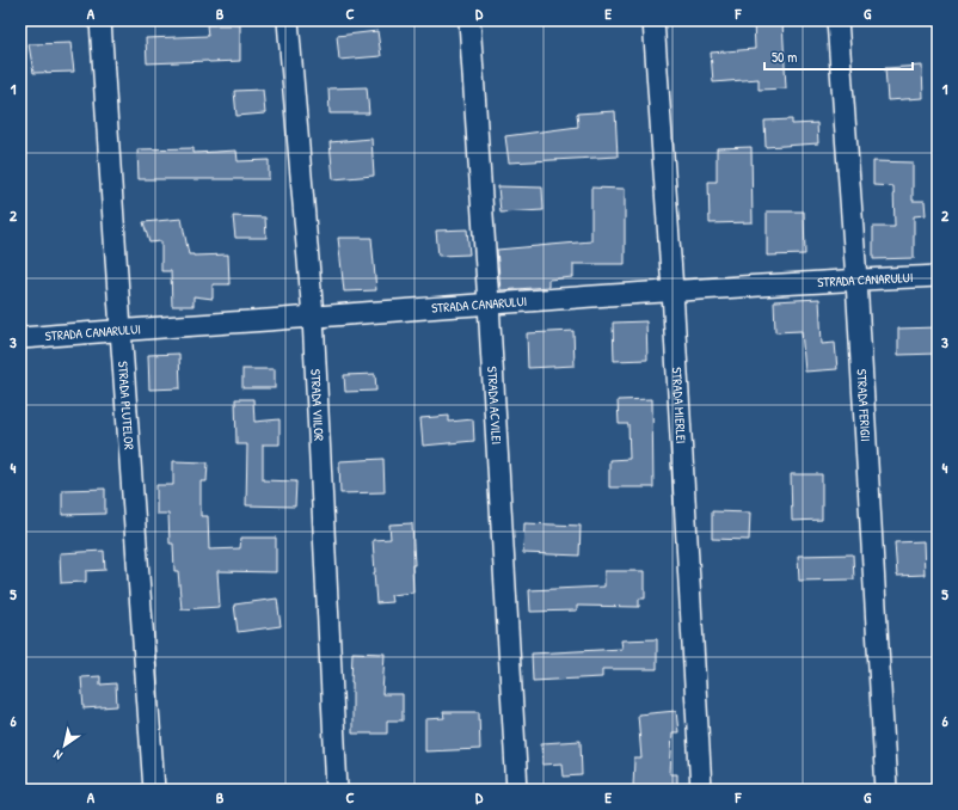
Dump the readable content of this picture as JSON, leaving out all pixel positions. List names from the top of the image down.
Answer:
{
  "streets": {
    "street": [
      "STRADA CANARULUI",
      "STRADA PLUTELOR",
      "STRADA VIILOR",
      "STRADA ACVILEI",
      "STRADA MIERLEI",
      "STRADA FERIGII"
    ]
  },
  "crossings": [
    ["STRADA CANARULUI", "STRADA PLUTELOR"],
    ["STRADA CANARULUI", "STRADA VIILOR"],
    ["STRADA CANARULUI", "STRADA ACVILEI"],
    ["STRADA CANARULUI", "STRADA MIERLEI"],
    ["STRADA CANARULUI", "STRADA FERIGII"]
  ],
  "scale_bar": "50 m",
  "north": "bottom left",
  "grid": {
    "columns": [
      "A",
      "B",
      "C",
      "D",
      "E",
      "F",
      "G"
    ],
    "rows": [
      "1",
      "2",
      "3",
      "4",
      "5",
      "6"
    ]
  }
}
